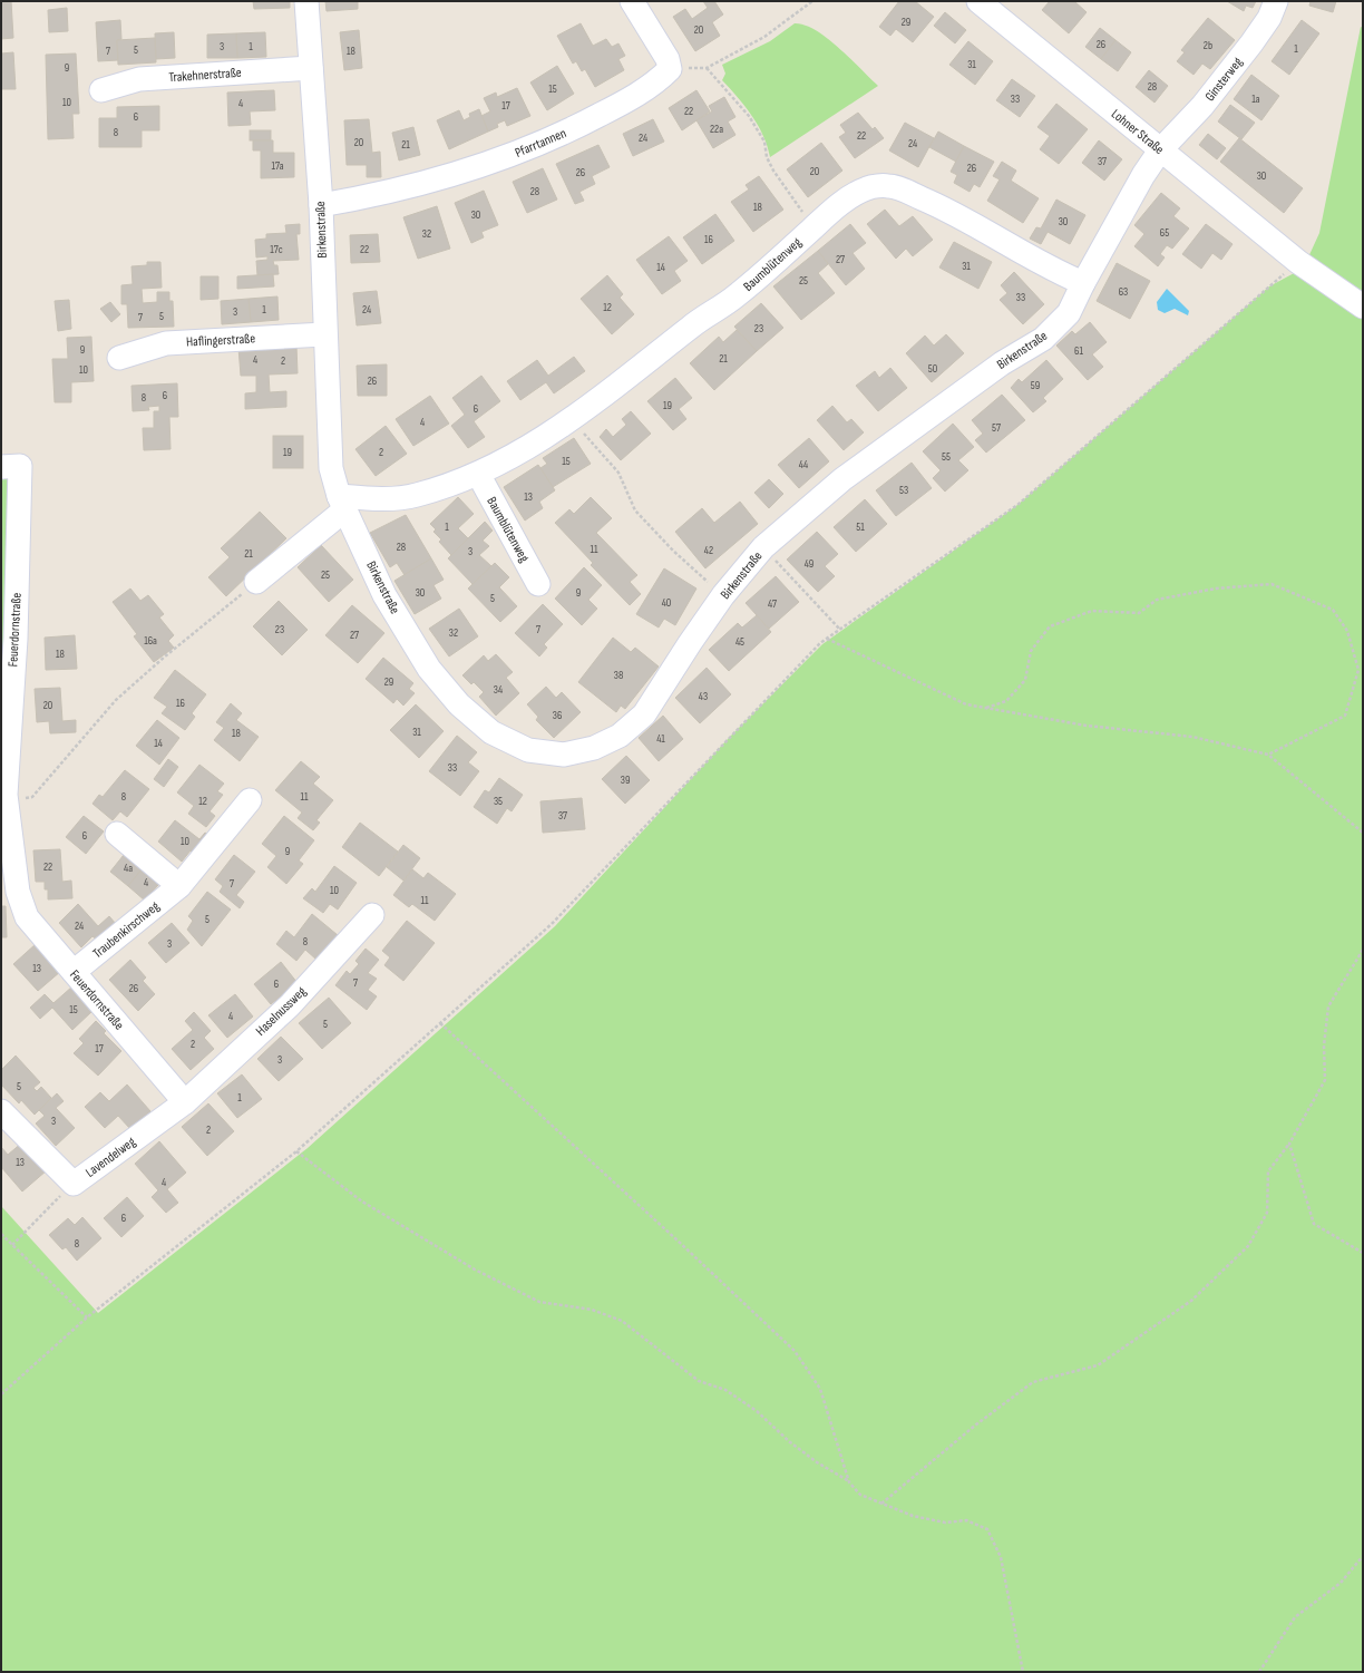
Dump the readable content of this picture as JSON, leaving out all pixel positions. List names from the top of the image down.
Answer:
{
  "streets": {
    "street": [
      "Trakehnerstraße",
      "Ginsterweg",
      "Lohner Straße",
      "Pfarrtannen",
      "Birkenstraße",
      "Baumblütenweg",
      "Haflingerstraße",
      "Feuerdornstraße",
      "Traubenkirschweg",
      "Haselnussweg",
      "Lavendelweg"
    ]
  },
  "crossings": [
    ["Trakehnerstraße", "Birkenstraße"],
    ["Ginsterweg", "Lohner Straße"],
    ["Ginsterweg", "Birkenstraße"],
    ["Lohner Straße", "Birkenstraße"],
    ["Pfarrtannen", "Birkenstraße"],
    ["Birkenstraße", "Baumblütenweg"],
    ["Birkenstraße", "Haflingerstraße"],
    ["Feuerdornstraße", "Traubenkirschweg"],
    ["Feuerdornstraße", "Haselnussweg"],
    ["Feuerdornstraße", "Lavendelweg"],
    ["Haselnussweg", "Lavendelweg"]
  ],
  "house_numbers": [
    "29",
    "20",
    "26",
    "2b",
    "3",
    "1",
    "1",
    "5",
    "7",
    "18",
    "31",
    "9",
    "28",
    "15",
    "33",
    "1a",
    "10",
    "4",
    "17",
    "22",
    "6",
    "22a",
    "8",
    "22",
    "24",
    "20",
    "24",
    "21",
    "37",
    "17a",
    "26",
    "20",
    "26",
    "30",
    "28",
    "18",
    "30",
    "30",
    "65",
    "32",
    "16",
    "17c",
    "22",
    "27",
    "31",
    "14",
    "25",
    "63",
    "33",
    "12",
    "1",
    "24",
    "3",
    "5",
    "7",
    "23",
    "9",
    "61",
    "21",
    "4",
    "2",
    "50",
    "10",
    "26",
    "59",
    "6",
    "8",
    "19",
    "6",
    "4",
    "57",
    "19",
    "2",
    "55",
    "15",
    "44",
    "53",
    "13",
    "1",
    "51",
    "28",
    "11",
    "42",
    "3",
    "21",
    "49",
    "25",
    "30",
    "9",
    "5",
    "40",
    "47",
    "23",
    "7",
    "32",
    "27",
    "16a",
    "45",
    "18",
    "38",
    "29",
    "34",
    "43",
    "16",
    "20",
    "36",
    "31",
    "18",
    "41",
    "14",
    "33",
    "39",
    "8",
    "11",
    "12",
    "35",
    "37",
    "6",
    "10",
    "9",
    "22",
    "4a",
    "4",
    "7",
    "10",
    "11",
    "5",
    "24",
    "8",
    "3",
    "13",
    "7",
    "6",
    "26",
    "15",
    "4",
    "5",
    "2",
    "17",
    "3",
    "5",
    "1",
    "3",
    "2",
    "13",
    "4",
    "6",
    "8"
  ]
}
